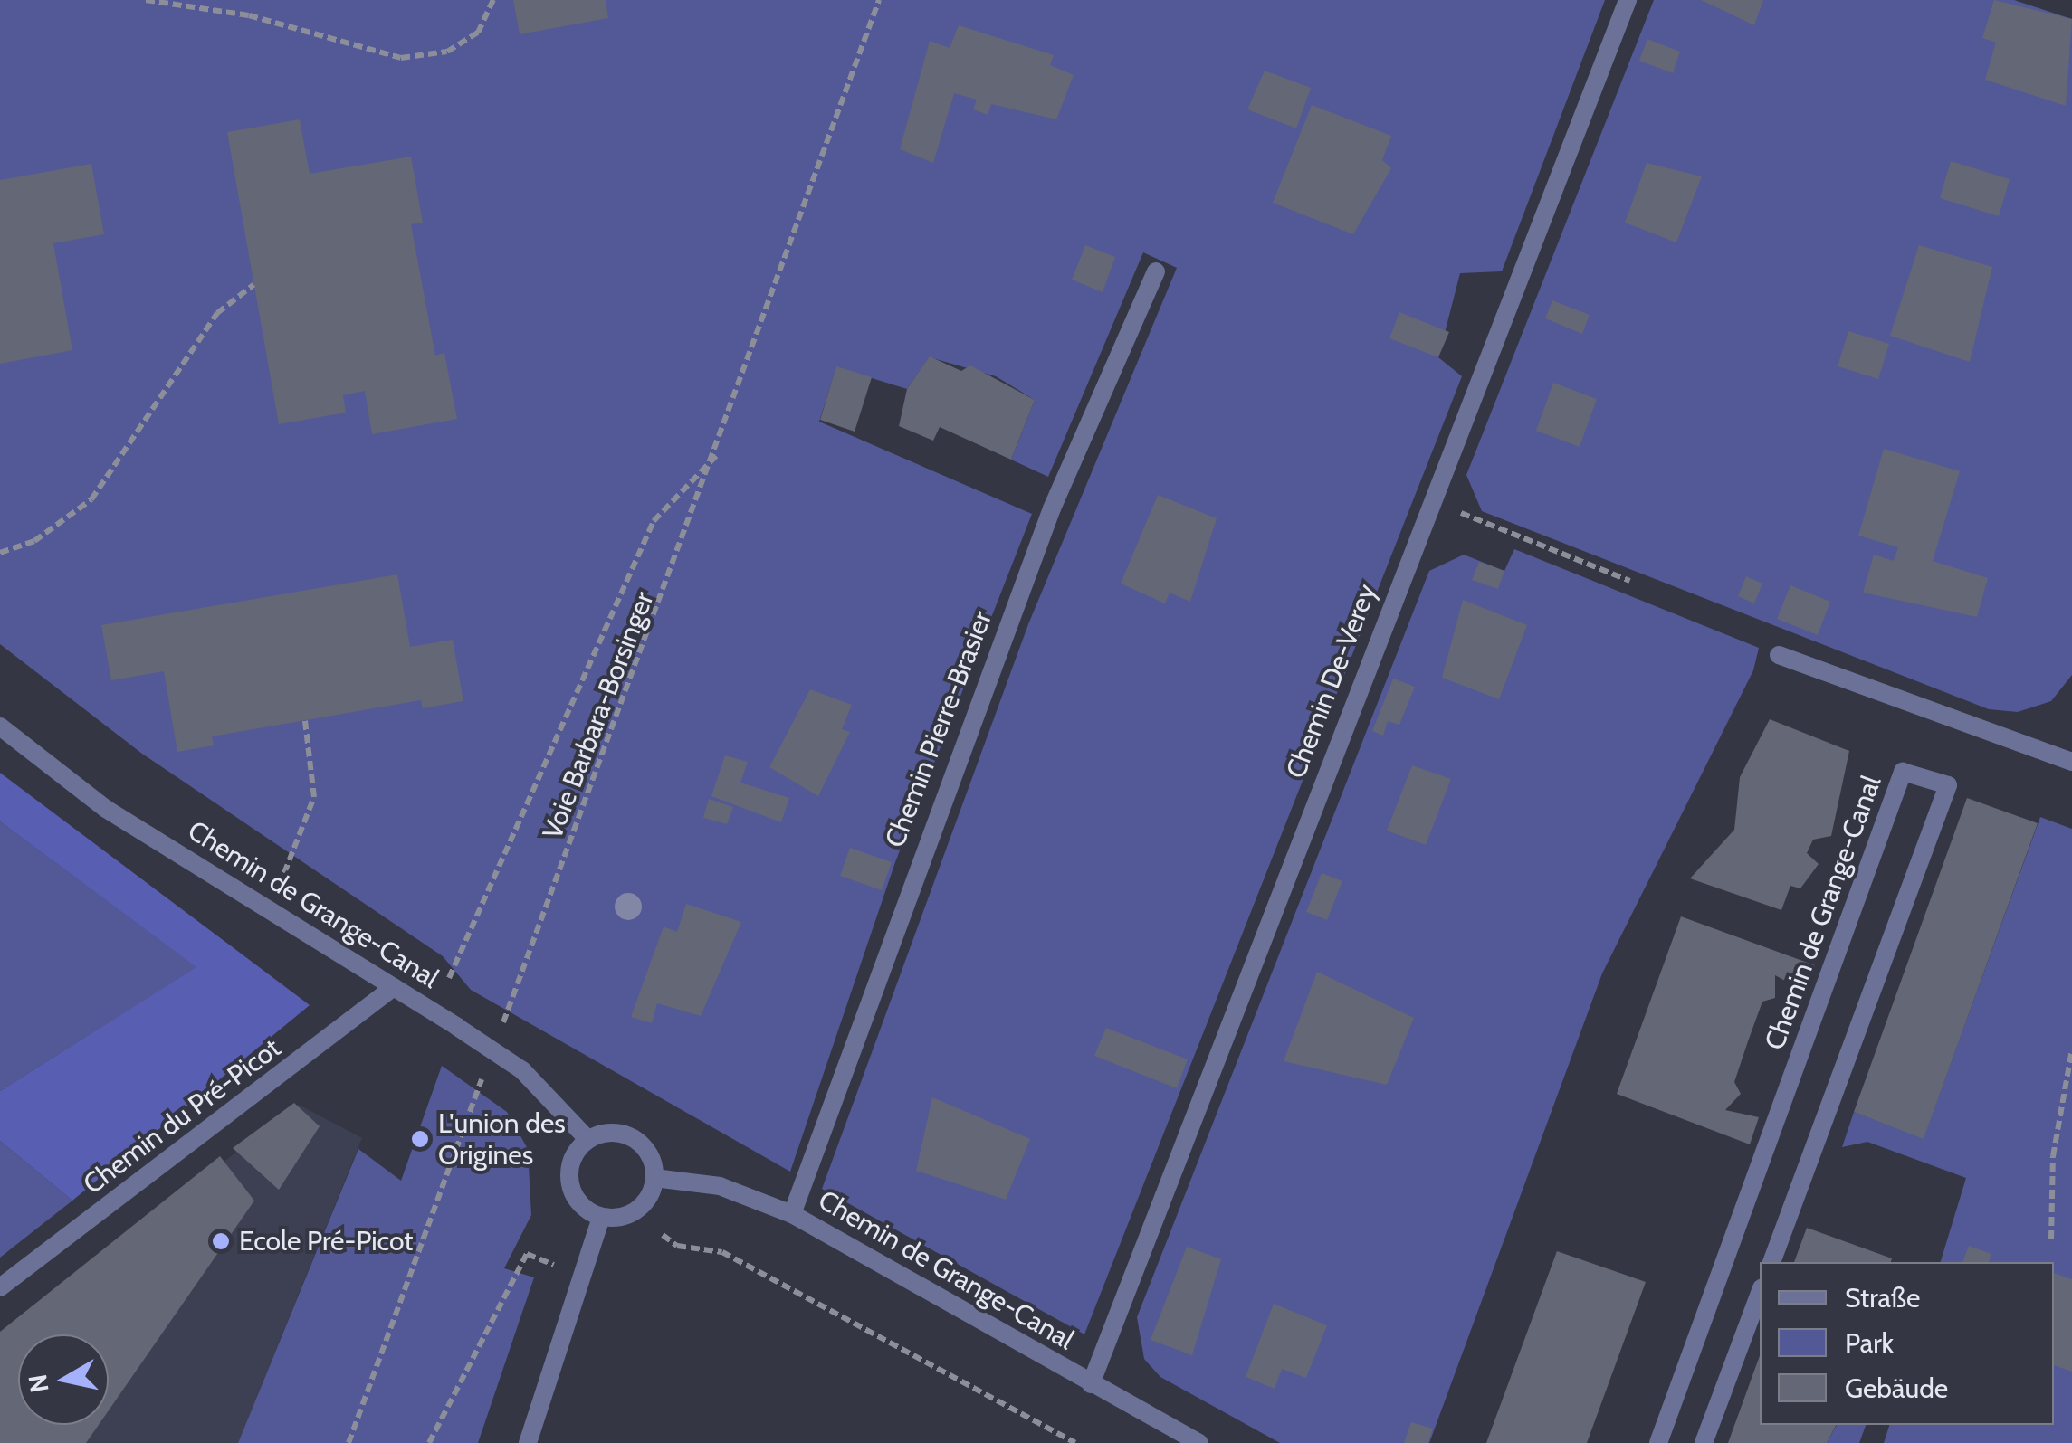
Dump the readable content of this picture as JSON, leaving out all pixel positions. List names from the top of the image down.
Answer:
{
  "streets": {
    "street": [
      "Chemin De-Verey",
      "Chemin Pierre-Brasier",
      "Chemin de Grange-Canal",
      "Chemin du Pré-Picot"
    ],
    "path": ["Voie Barbara-Borsinger"]
  },
  "crossings": [
    ["Chemin De-Verey", "Chemin de Grange-Canal"],
    ["Chemin Pierre-Brasier", "Chemin de Grange-Canal"],
    ["Chemin de Grange-Canal", "Chemin du Pré-Picot"]
  ],
  "places": ["L'union des Origines", "Ecole Pré-Picot"],
  "legend": ["Straße", "Park", "Gebäude"],
  "north": "left"
}
